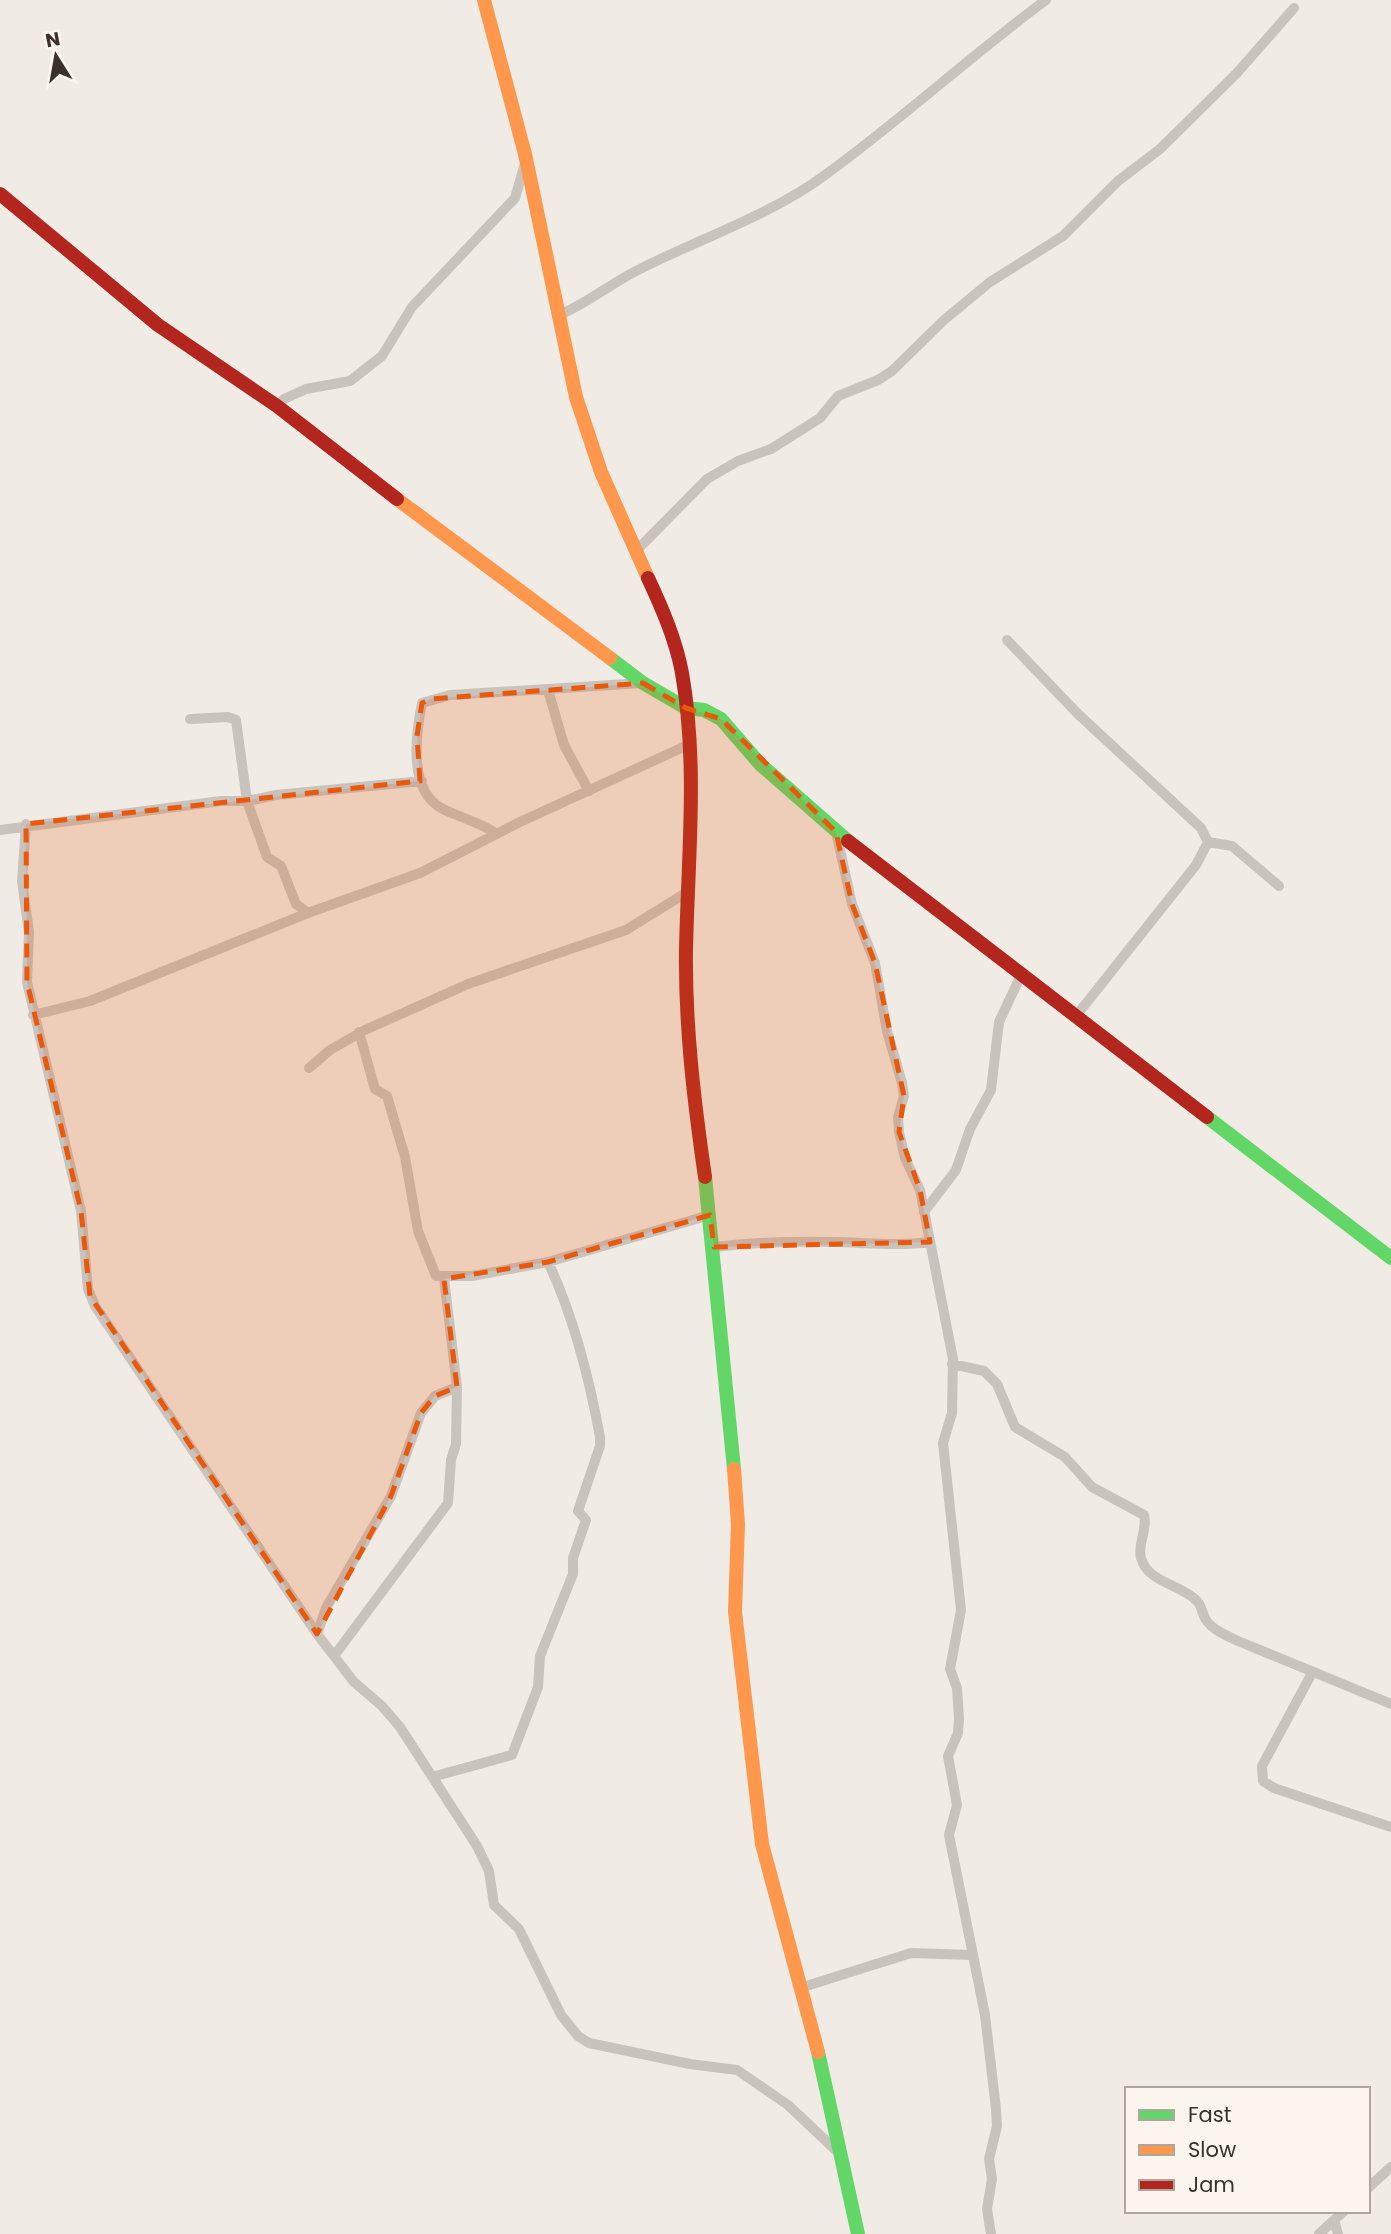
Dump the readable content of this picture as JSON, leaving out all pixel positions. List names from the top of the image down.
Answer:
{
  "legend": ["Fast", "Slow", "Jam"],
  "north": "top"
}
